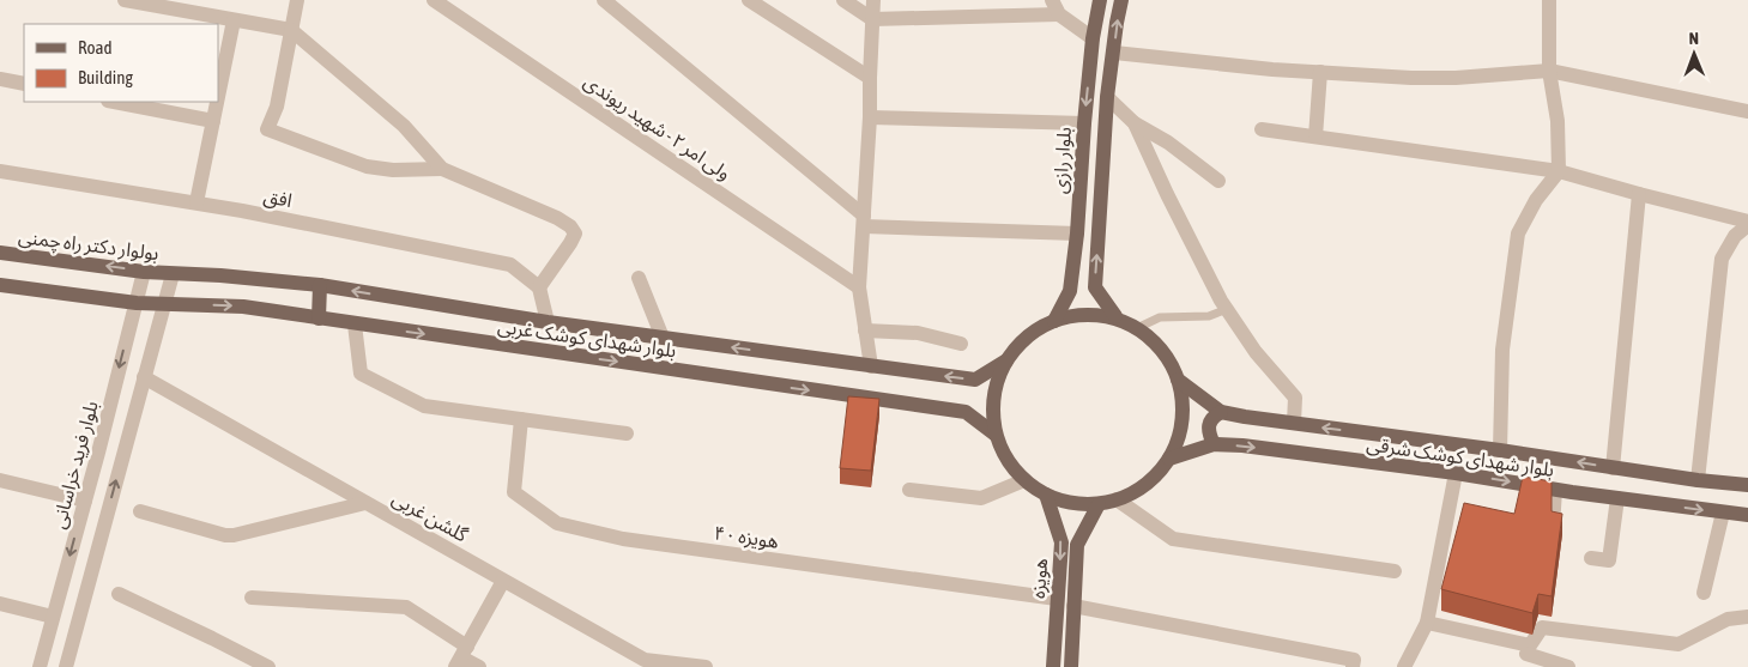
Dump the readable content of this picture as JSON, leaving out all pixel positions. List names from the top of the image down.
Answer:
{
  "streets": {
    "main road": [
      "بلوار رازی",
      "بولوار دکتر راه چمنی",
      "بلوار شهدای کوشک غربی",
      "بلوار شهدای کوشک شرقی",
      "هویزه"
    ],
    "street": [
      "ولی امر ۲ - شهید ریوندی",
      "افق",
      "بلوار فرید خراسانی",
      "گلشن غربی",
      "هویزه ۴۰"
    ]
  },
  "crossings": [
    ["بلوار رازی", "بلوار شهدای کوشک غربی"],
    ["بلوار رازی", "بلوار شهدای کوشک شرقی"],
    ["بلوار رازی", "هویزه"],
    ["بولوار دکتر راه چمنی", "بلوار شهدای کوشک غربی"],
    ["بولوار دکتر راه چمنی", "بلوار فرید خراسانی"],
    ["بلوار شهدای کوشک غربی", "بلوار شهدای کوشک شرقی"],
    ["بلوار شهدای کوشک غربی", "هویزه"],
    ["بلوار شهدای کوشک شرقی", "هویزه"],
    ["هویزه ۴۰", "هویزه"]
  ],
  "legend": ["Road", "Building"],
  "north": "top"
}
